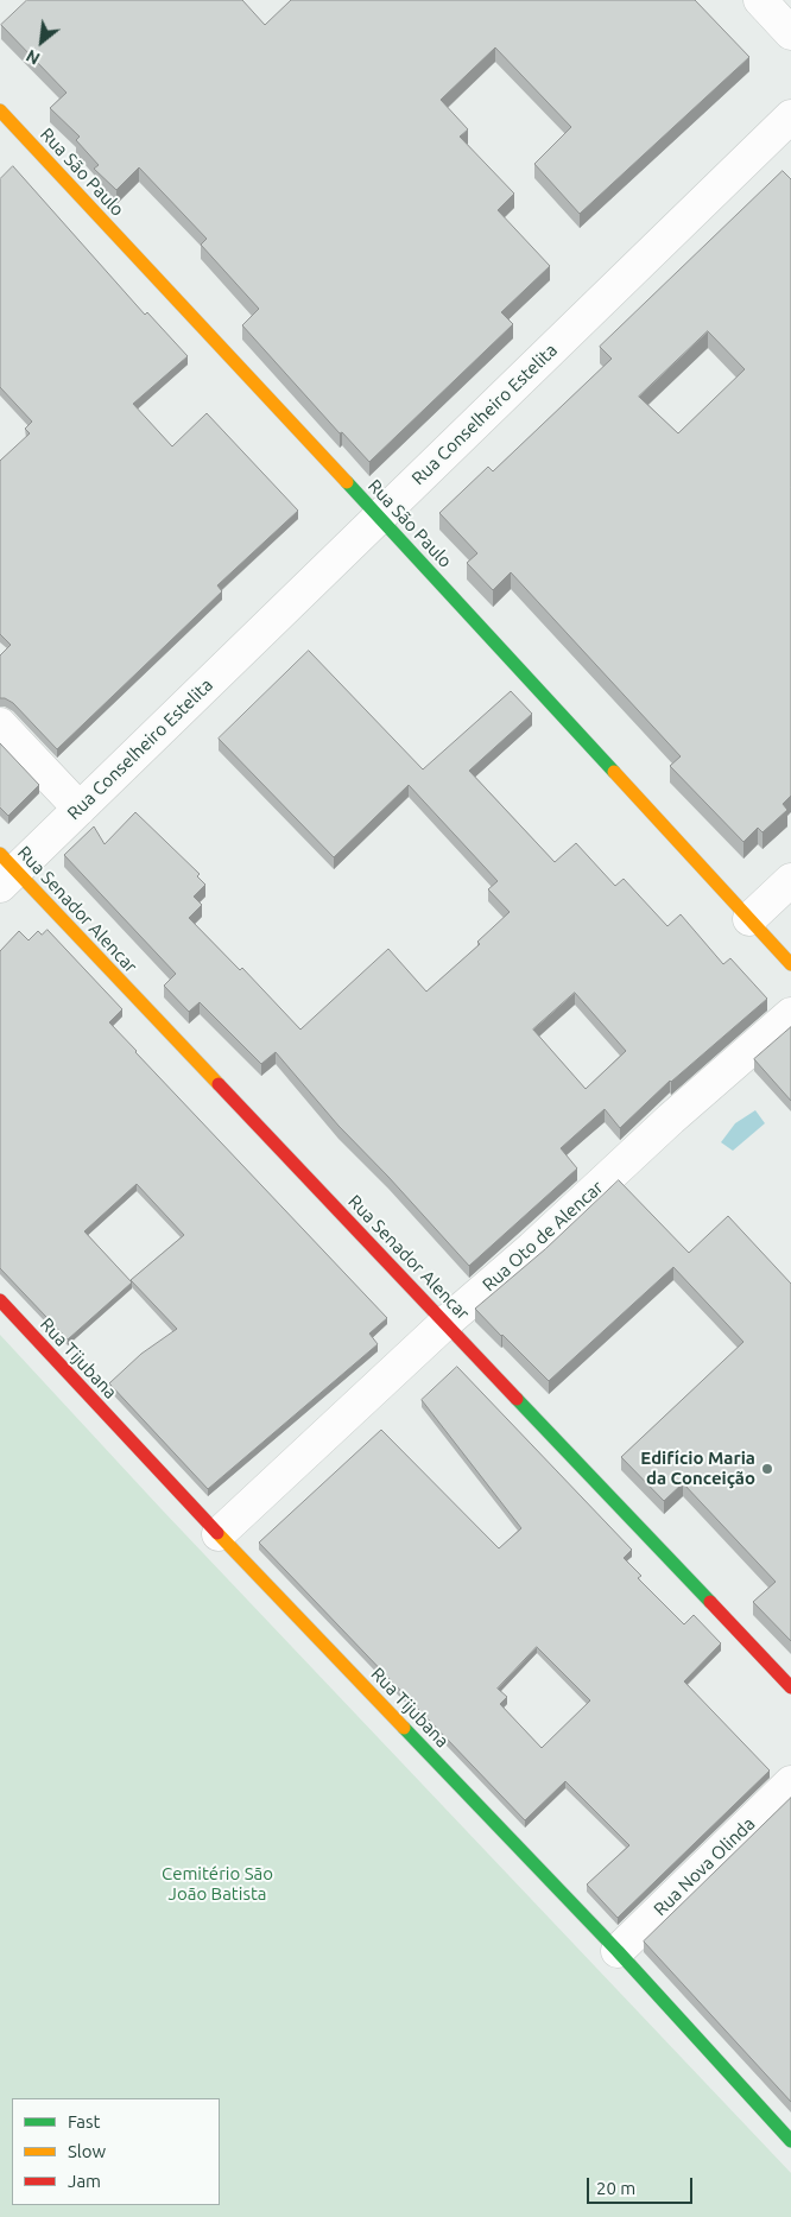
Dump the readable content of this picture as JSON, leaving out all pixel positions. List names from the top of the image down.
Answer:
{
  "streets": {
    "street": [
      "Rua São Paulo",
      "Rua Conselheiro Estelita",
      "Rua Senador Alencar",
      "Rua Oto de Alencar",
      "Rua Tijubana",
      "Rua Nova Olinda"
    ]
  },
  "crossings": [
    ["Rua São Paulo", "Rua Conselheiro Estelita"],
    ["Rua Conselheiro Estelita", "Rua Senador Alencar"],
    ["Rua Senador Alencar", "Rua Oto de Alencar"],
    ["Rua Oto de Alencar", "Rua Tijubana"],
    ["Rua Tijubana", "Rua Nova Olinda"]
  ],
  "parks": ["Cemitério São João Batista"],
  "places": ["Edifício Maria da Conceição"],
  "legend": ["Fast", "Slow", "Jam"],
  "scale_bar": "20 m",
  "north": "bottom left"
}
